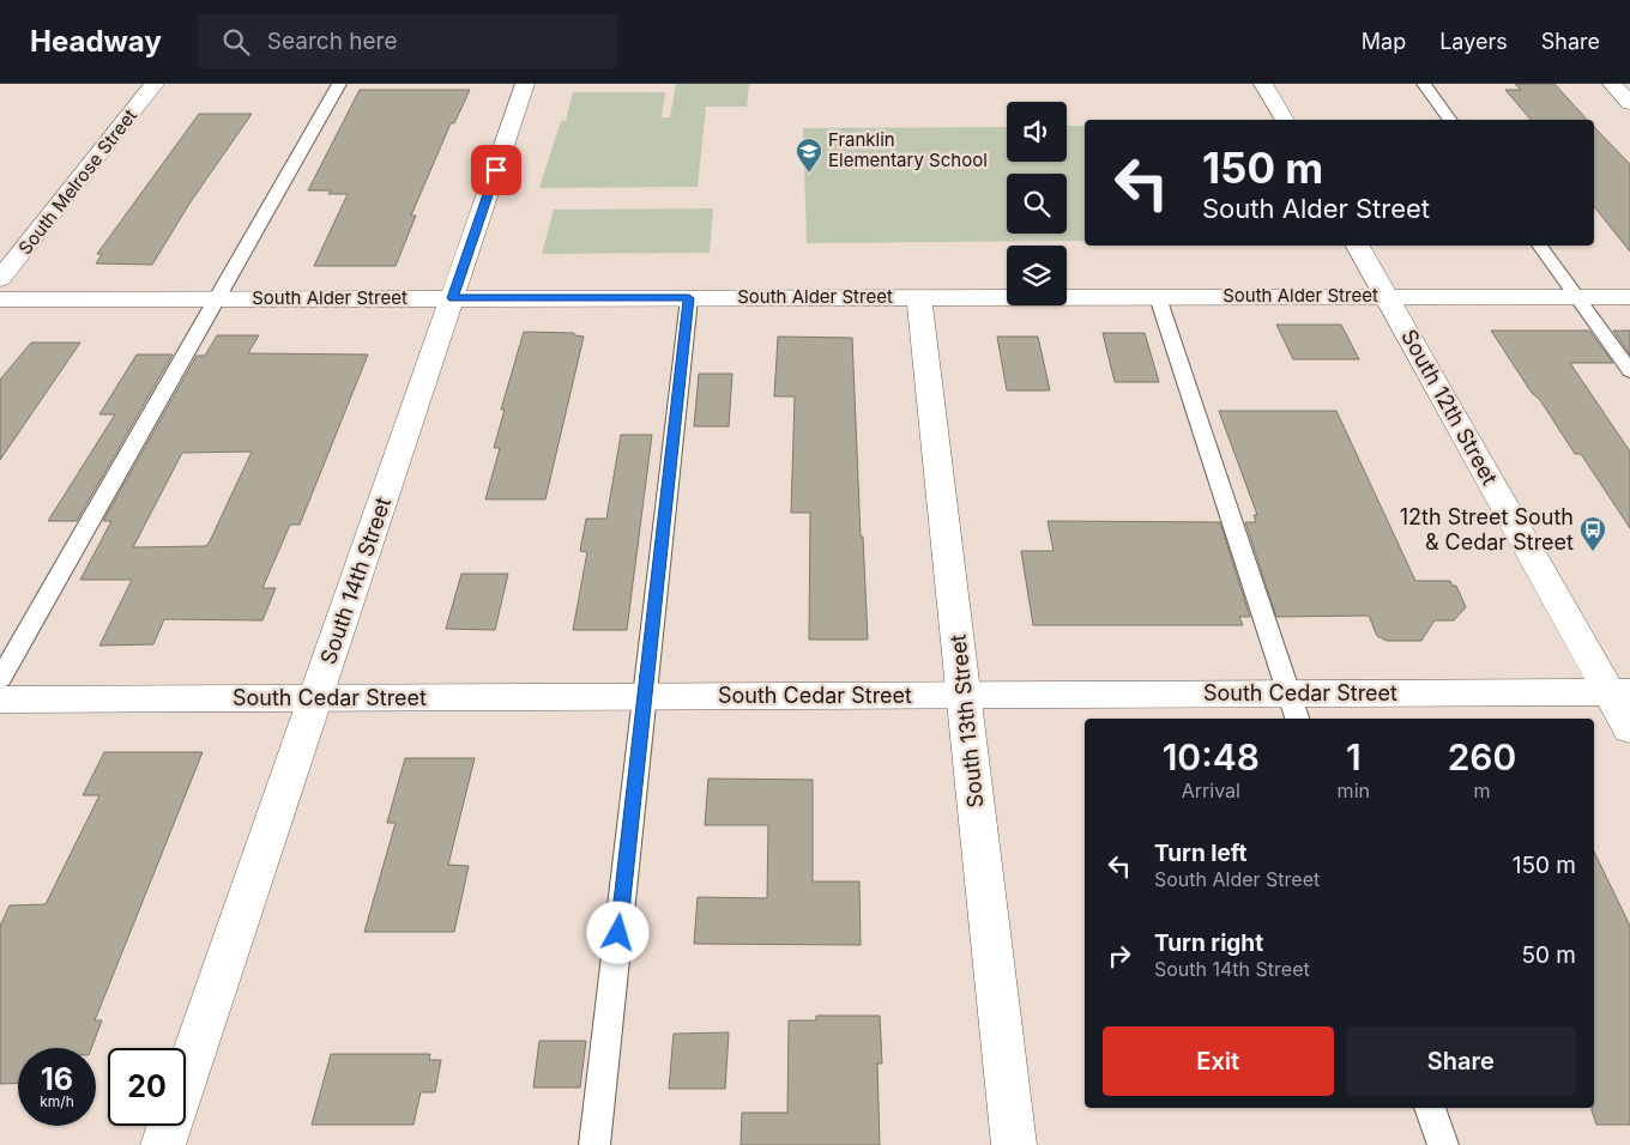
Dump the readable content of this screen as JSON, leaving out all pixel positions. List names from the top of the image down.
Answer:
{
  "streets": {
    "street": [
      "South Melrose Street",
      "South Alder Street",
      "South 12th Street",
      "South 14th Street",
      "South Cedar Street",
      "South 13th Street"
    ]
  },
  "crossings": [
    ["South Alder Street", "South 12th Street"],
    ["South Alder Street", "South 14th Street"],
    ["South Alder Street", "South 13th Street"],
    ["South 12th Street", "South Cedar Street"],
    ["South 14th Street", "South Cedar Street"],
    ["South Cedar Street", "South 13th Street"]
  ],
  "places": {
    "school or university": ["Franklin Elementary School"],
    "bus stop": ["12th Street South & Cedar Street"]
  },
  "page": {
    "header": "Headway",
    "search": "Search here",
    "nav": ["Map", "Layers", "Share"],
    "turn": ["150 m", "South Alder Street"],
    "eta": [
      "10:48",
      "Arrival",
      "1",
      "min",
      "260",
      "m"
    ],
    "list": [
      {
        "name": "Turn left",
        "note": "South Alder Street",
        "value": "150 m"
      },
      {
        "name": "Turn right",
        "note": "South 14th Street",
        "value": "50 m"
      }
    ],
    "buttons": ["Exit", "Share"],
    "speed": "16 km/h",
    "limit": "20"
  }
}
